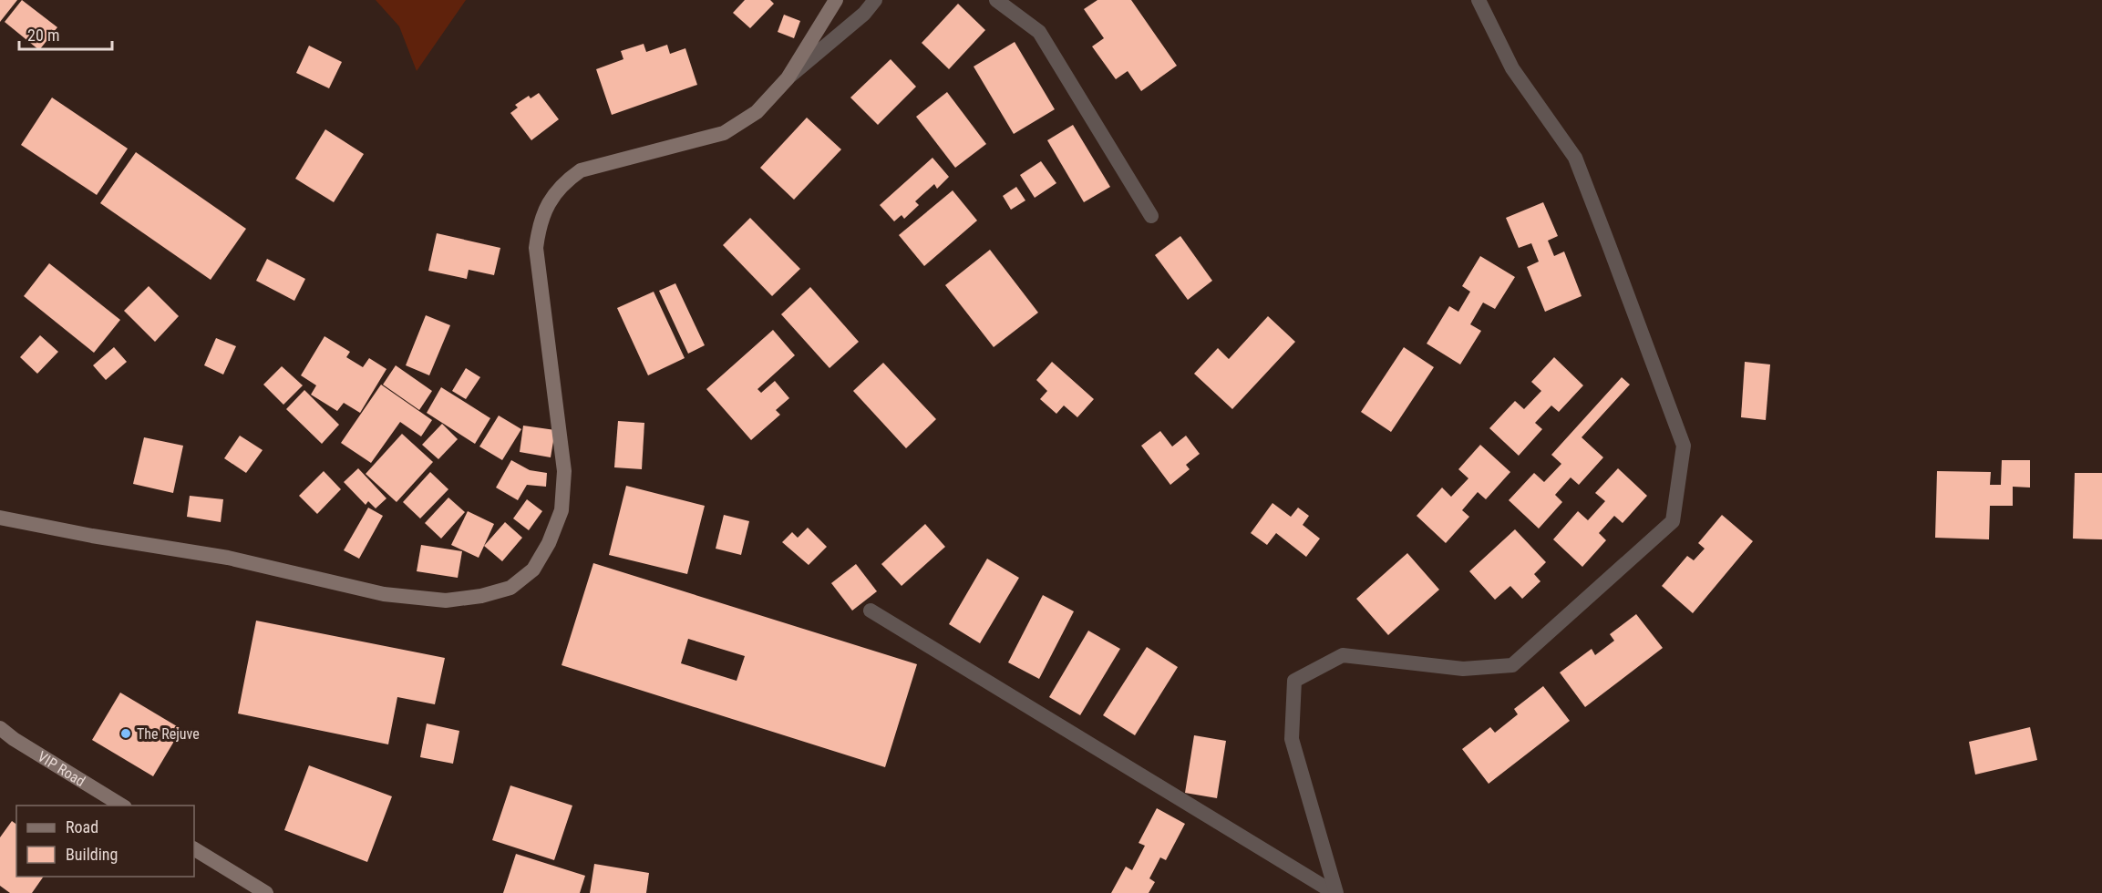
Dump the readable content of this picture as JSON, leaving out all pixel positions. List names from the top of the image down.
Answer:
{
  "streets": {
    "main road": ["VIP Road"]
  },
  "places": ["The Rejuve"],
  "legend": ["Road", "Building"],
  "scale_bar": "20 m"
}
